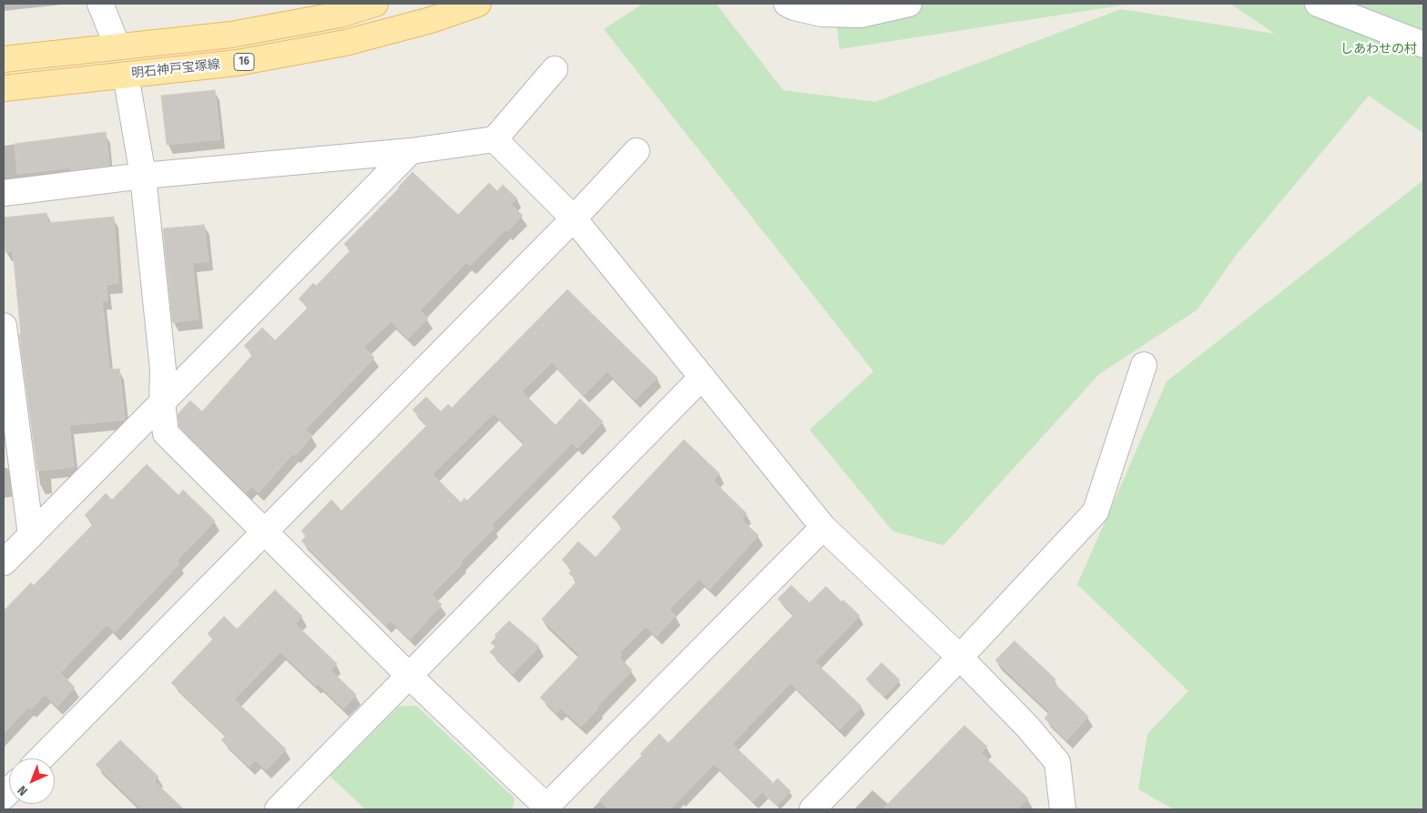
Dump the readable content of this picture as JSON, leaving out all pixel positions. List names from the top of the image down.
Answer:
{
  "streets": {
    "main road": ["16", "明石神戸宝塚線"]
  },
  "parks": ["しあわせの村"],
  "north": "bottom left"
}
